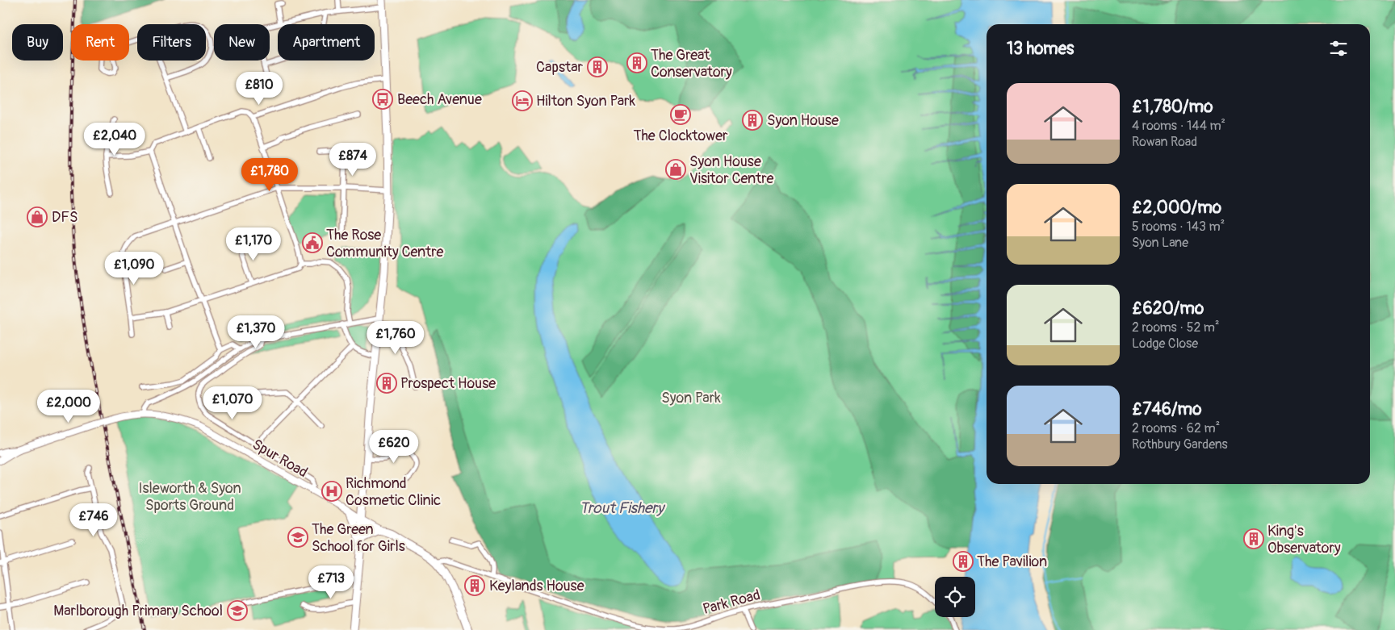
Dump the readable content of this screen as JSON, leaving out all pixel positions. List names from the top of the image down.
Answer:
{
  "streets": {
    "main road": ["Spur Road"],
    "street": ["Park Road"]
  },
  "water": ["Trout Fishery"],
  "parks": ["Syon Park", "Isleworth & Syon Sports Ground"],
  "places": {
    "building": [
      "The Great Conservatory",
      "Capstar",
      "Syon House",
      "Prospect House",
      "King's Observatory",
      "The Pavilion",
      "Keylands House"
    ],
    "bus stop": ["Beech Avenue"],
    "hotel": ["Hilton Syon Park"],
    "cafe": ["The Clocktower"],
    "shop": ["Syon House Visitor Centre", "DFS"],
    "public building": ["The Rose Community Centre"],
    "hospital": ["Richmond Cosmetic Clinic"],
    "school or university": ["The Green School for Girls", "Marlborough Primary School"]
  },
  "page": {
    "chip": [
      "Buy",
      "Rent",
      "Filters",
      "New",
      "Apartment"
    ],
    "heading": "13 homes",
    "price": [
      "£810",
      "£2,040",
      "£874",
      "£1,780",
      "£1,170",
      "£1,090",
      "£1,370",
      "£1,760",
      "£1,070",
      "£2,000",
      "£620",
      "£746",
      "£713"
    ],
    "list": [
      {
        "name": "£1,780/mo",
        "note": "4 rooms · 144 m² · Rowan Road"
      },
      {
        "name": "£2,000/mo",
        "note": "5 rooms · 143 m² · Syon Lane"
      },
      {
        "name": "£620/mo",
        "note": "2 rooms · 52 m² · Lodge Close"
      },
      {
        "name": "£746/mo",
        "note": "2 rooms · 62 m² · Rothbury Gardens"
      }
    ]
  }
}
